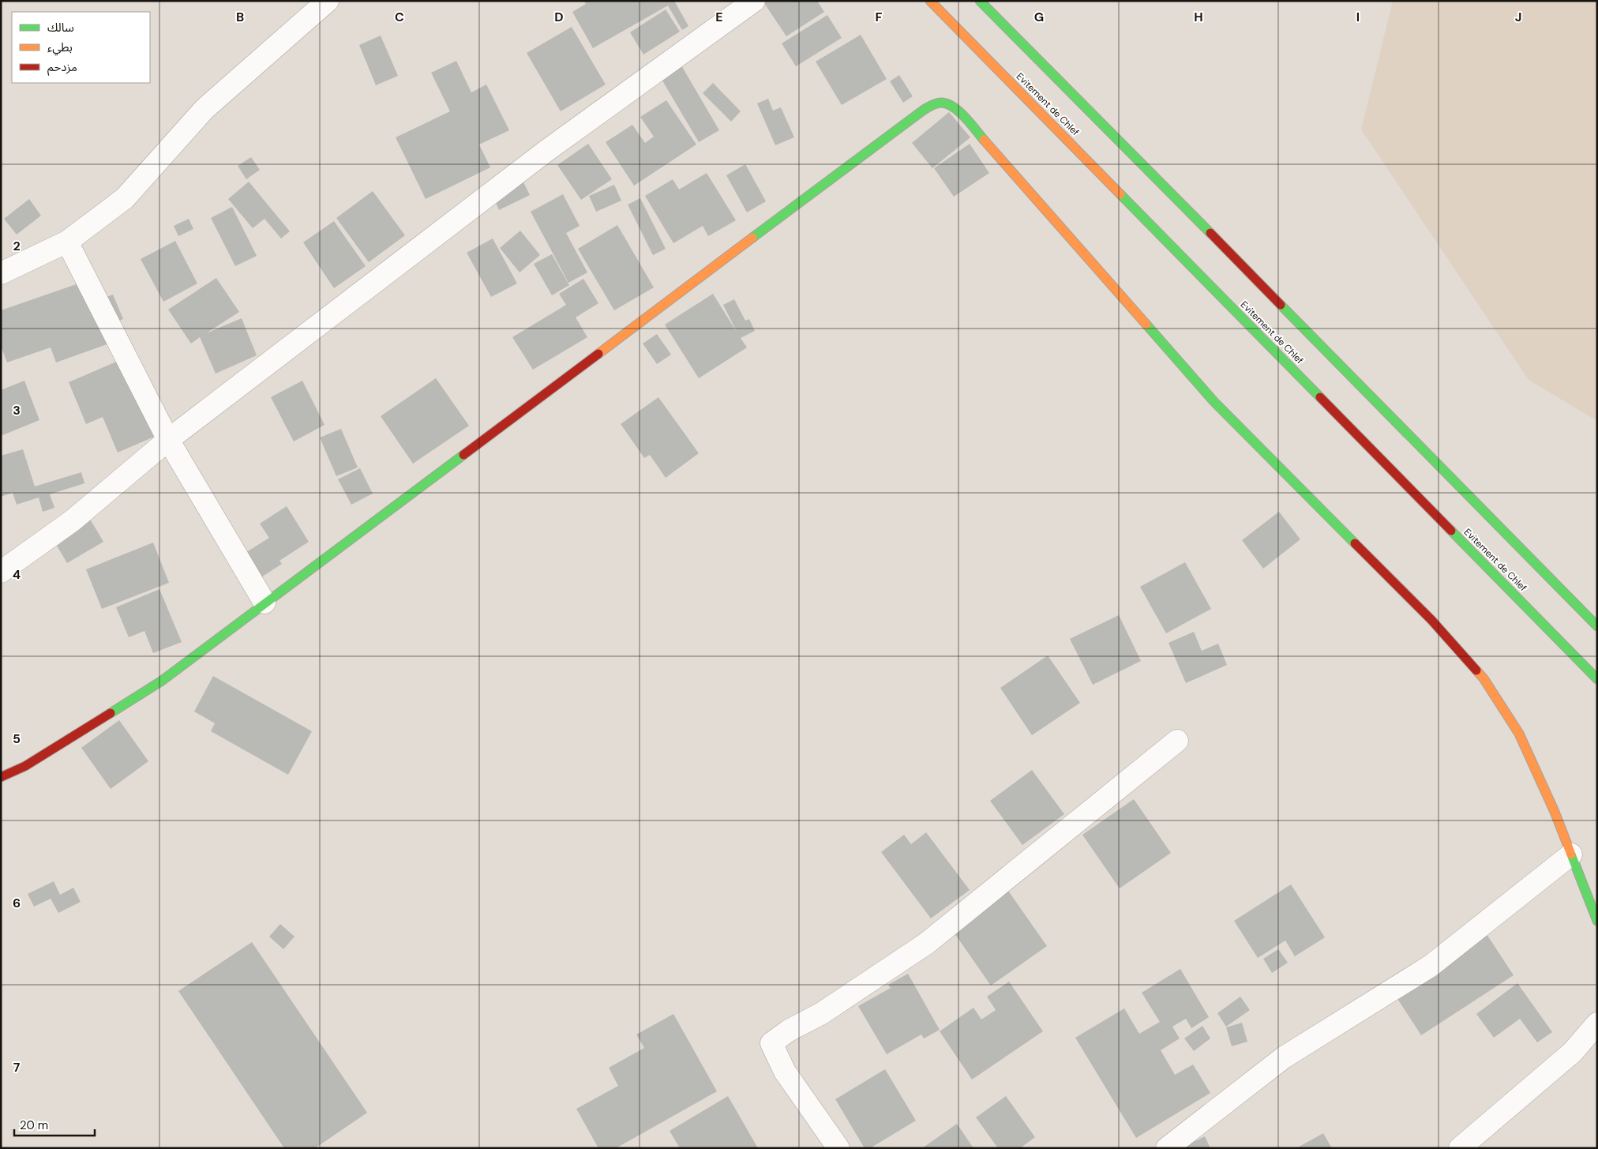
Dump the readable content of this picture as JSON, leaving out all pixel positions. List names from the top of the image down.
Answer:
{
  "streets": {
    "main road": ["Evitement de Chlef"]
  },
  "legend": ["سالك", "بطيء", "مزدحم"],
  "scale_bar": "20 m",
  "grid": {
    "columns": [
      "B",
      "C",
      "D",
      "E",
      "F",
      "G",
      "H",
      "I",
      "J"
    ],
    "rows": [
      "2",
      "3",
      "4",
      "5",
      "6",
      "7"
    ]
  }
}
